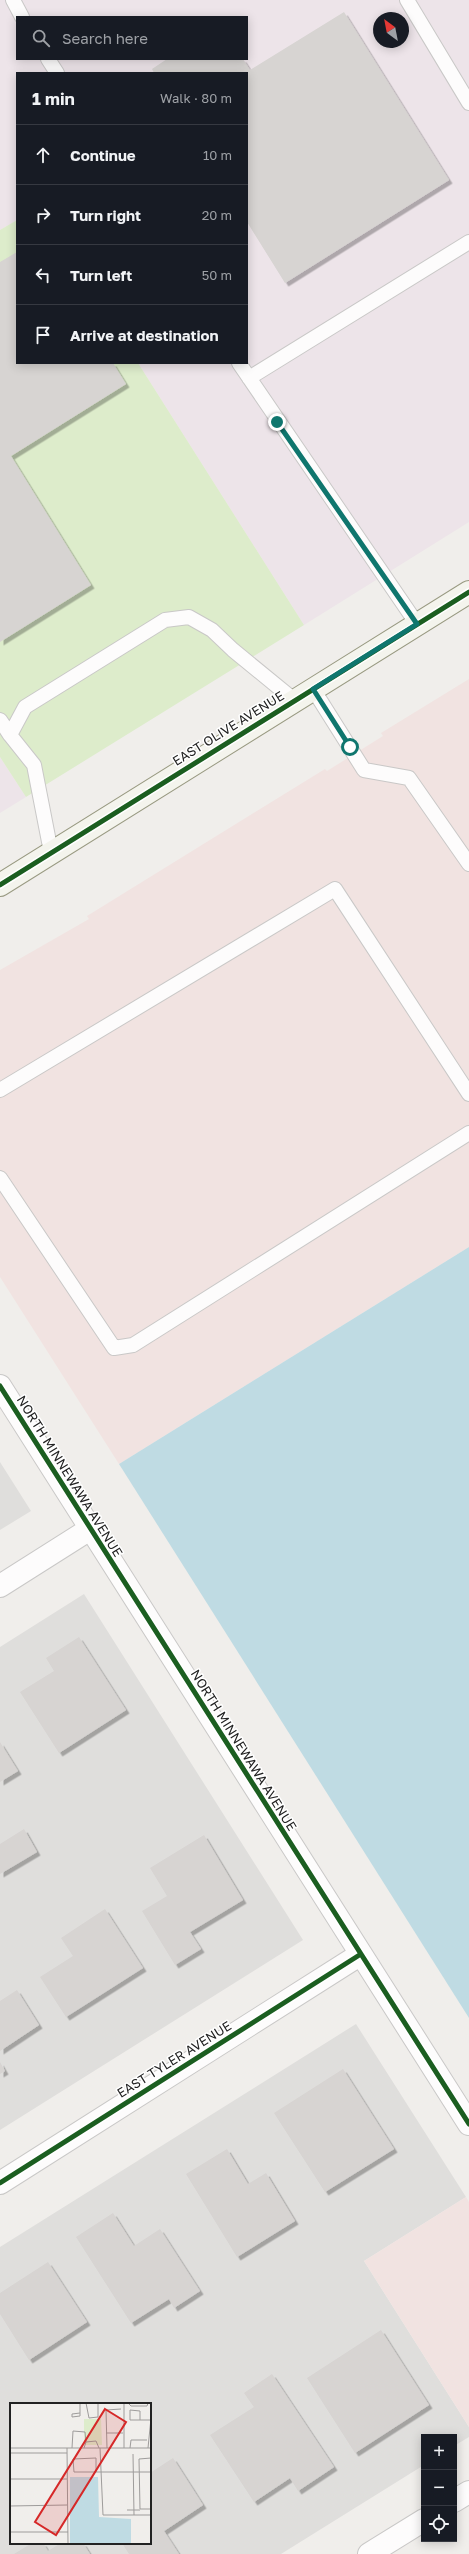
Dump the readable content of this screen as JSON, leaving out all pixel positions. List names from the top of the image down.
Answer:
{
  "streets": {
    "main road": ["EAST OLIVE AVENUE"],
    "street": ["NORTH MINNEWAWA AVENUE", "EAST TYLER AVENUE"]
  },
  "crossings": [
    ["NORTH MINNEWAWA AVENUE", "EAST TYLER AVENUE"]
  ],
  "north": "top left",
  "page": {
    "search": "Search here",
    "heading": ["1 min", "Walk · 80 m"],
    "list": [
      ["Continue", "10 m"],
      ["Turn right", "20 m"],
      ["Turn left", "50 m"],
      "Arrive at destination"
    ],
    "map_buttons": ["+", "−"]
  }
}
